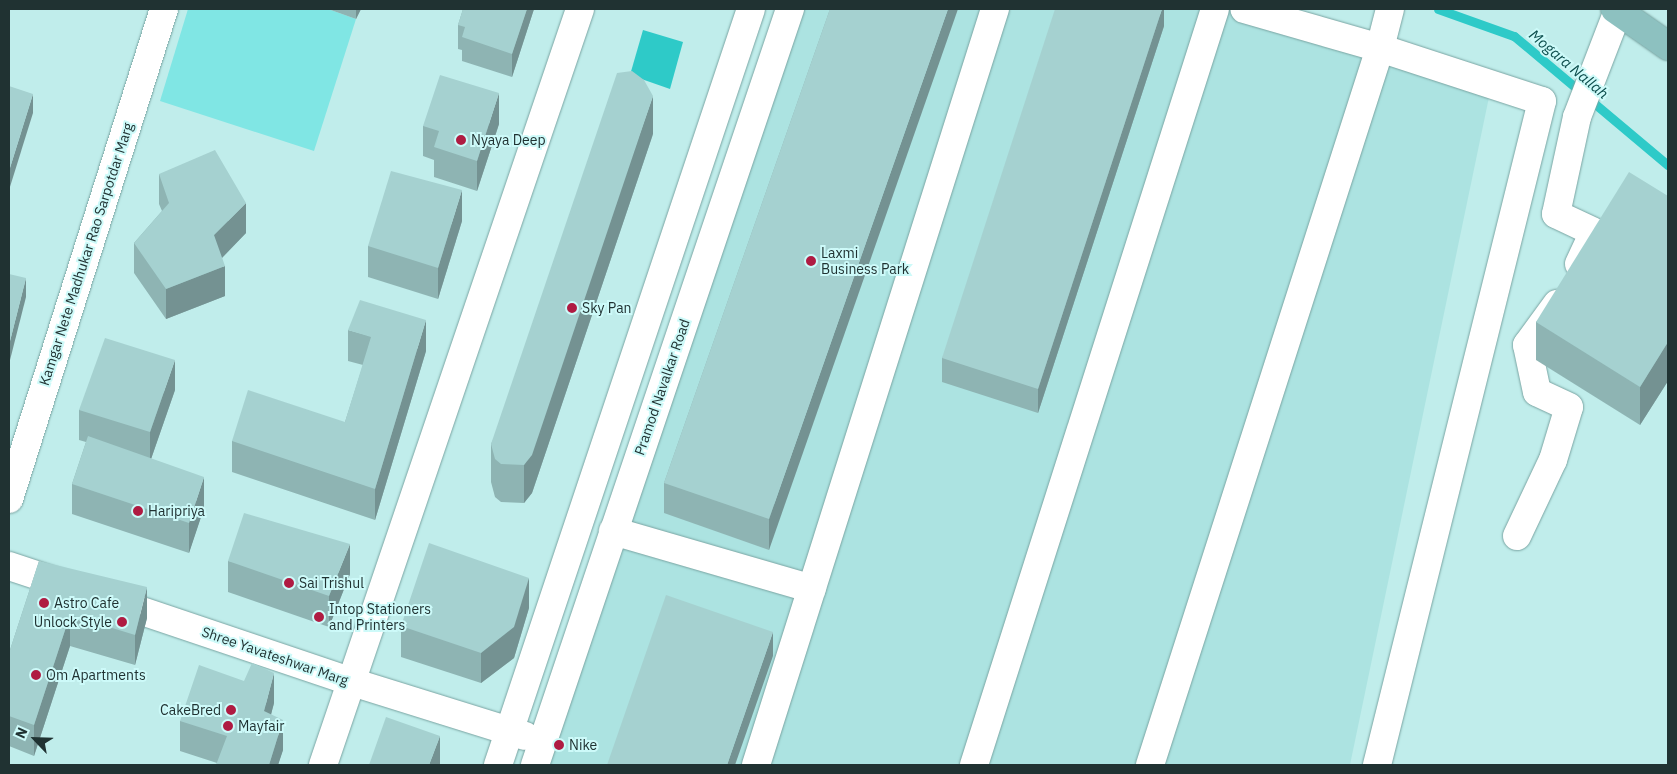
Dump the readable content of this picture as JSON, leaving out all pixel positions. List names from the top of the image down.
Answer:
{
  "streets": {
    "street": ["Kamgar Nete Madhukar Rao Sarpotdar Marg", "Pramod Navalkar Road", "Shree Yavateshwar Marg"]
  },
  "crossings": [
    ["Pramod Navalkar Road", "Shree Yavateshwar Marg"]
  ],
  "water": ["Mogara Nallah"],
  "places": [
    "Nyaya Deep",
    "Laxmi Business Park",
    "Sky Pan",
    "Haripriya",
    "Sai Trishul",
    "Astro Cafe",
    "Intop Stationers and Printers",
    "Unlock Style",
    "Om Apartments",
    "CakeBred",
    "Mayfair",
    "Nike"
  ],
  "north": "top left"
}
